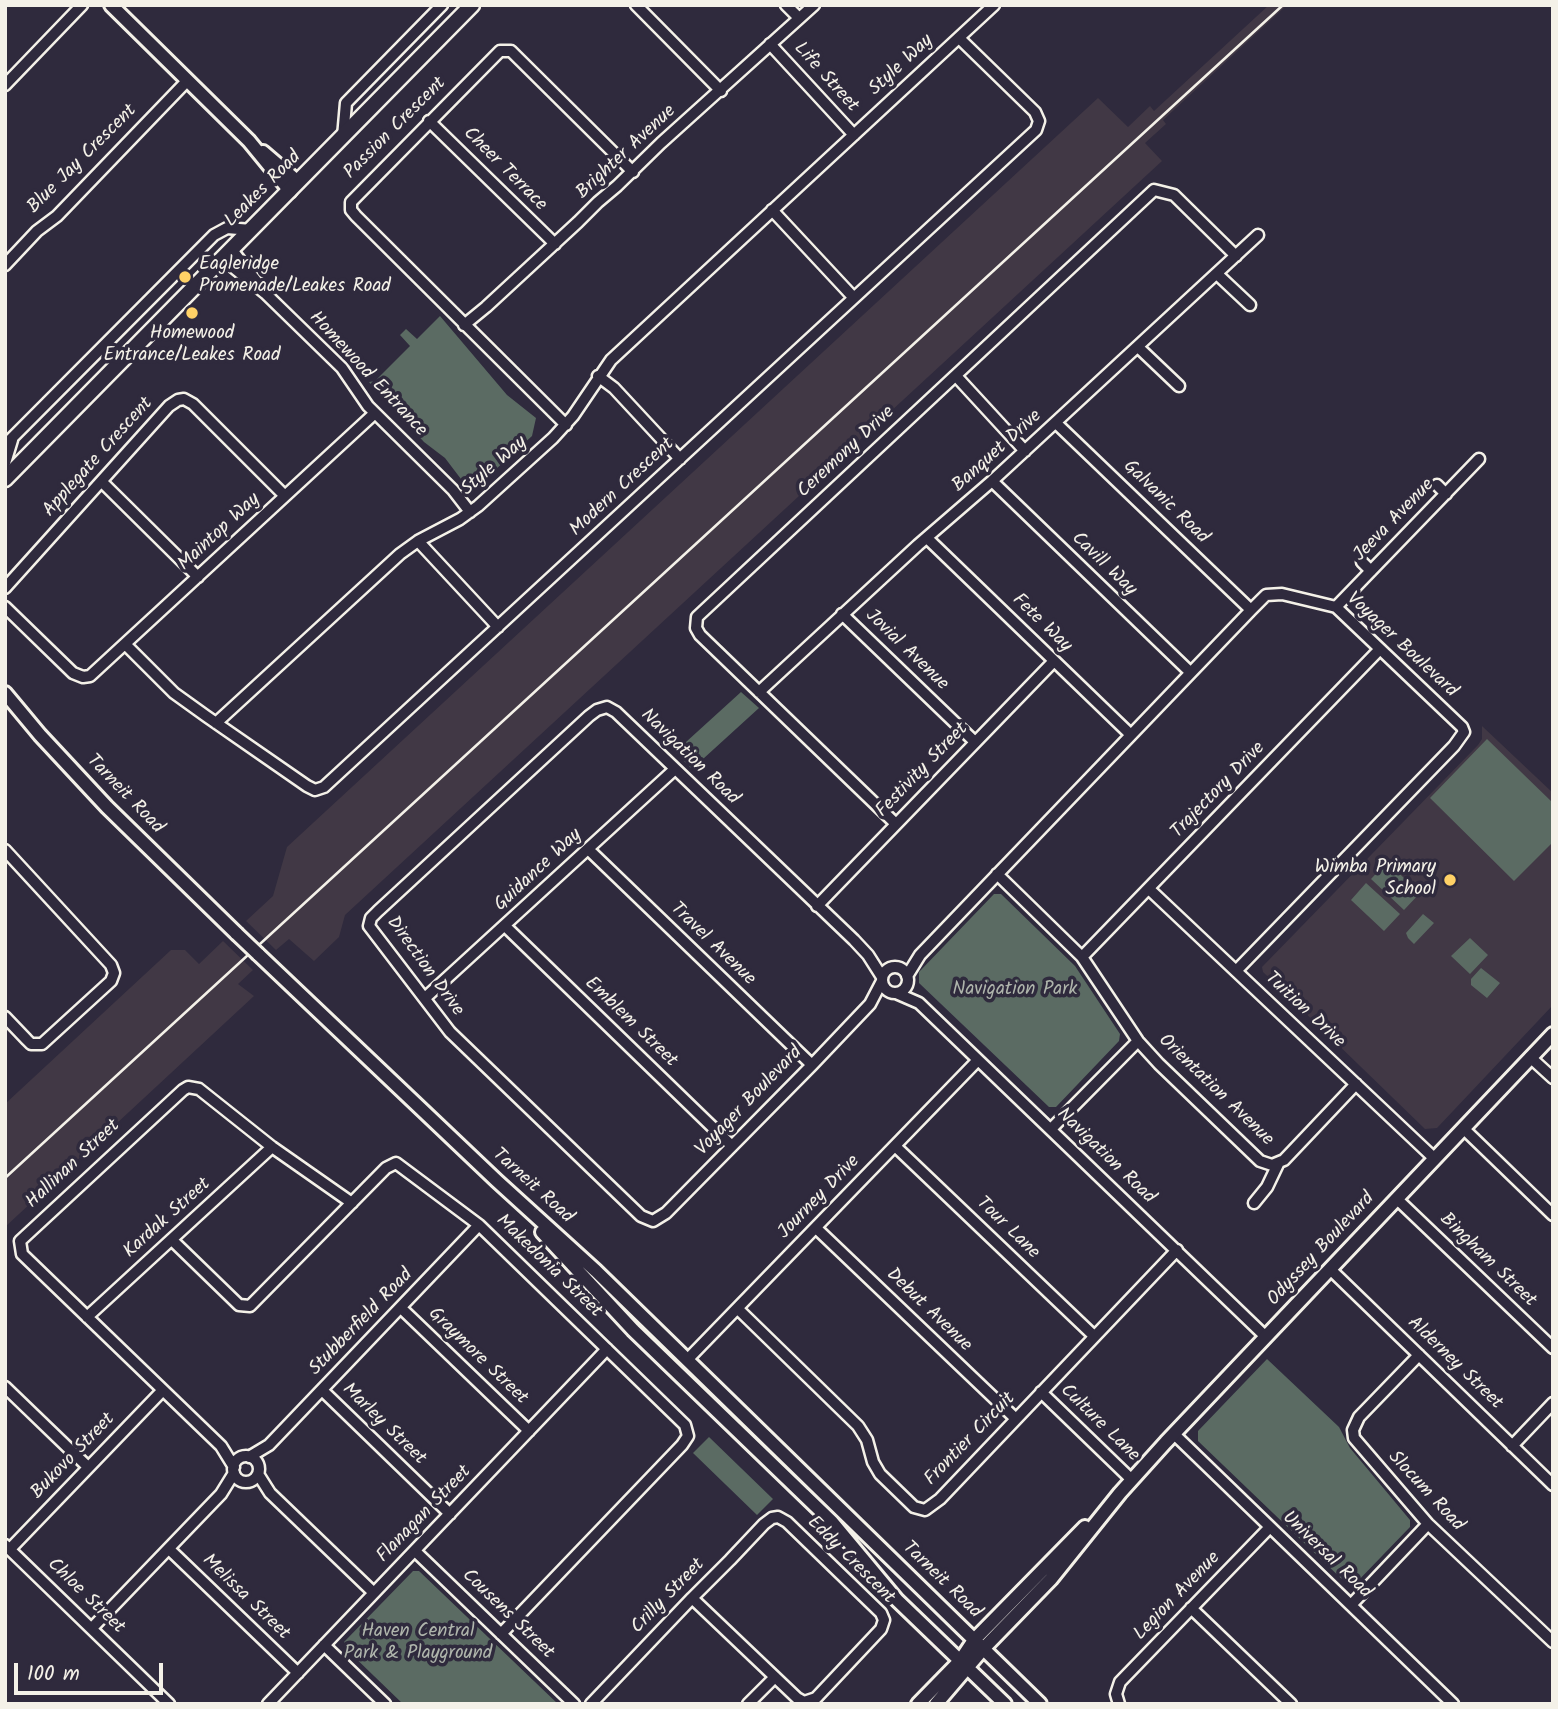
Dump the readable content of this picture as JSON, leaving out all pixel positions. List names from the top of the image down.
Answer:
{
  "streets": {
    "main road": ["Leakes Road"],
    "street": [
      "Style Way",
      "Life Street",
      "Passion Crescent",
      "Brighter Avenue",
      "Blue Jay Crescent",
      "Cheer Terrace",
      "Homewood Entrance",
      "Banquet Drive",
      "Ceremony Drive",
      "Applegate Crescent",
      "Modern Crescent",
      "Galvanic Road",
      "Jeeva Avenue",
      "Maintop Way",
      "Cavill Way",
      "Fete Way",
      "Voyager Boulevard",
      "Jovial Avenue",
      "Navigation Road",
      "Festivity Street",
      "Trajectory Drive",
      "Tarneit Road",
      "Guidance Way",
      "Travel Avenue",
      "Direction Drive",
      "Tuition Drive",
      "Emblem Street",
      "Orientation Avenue",
      "Hallinan Street",
      "Journey Drive",
      "Kardak Street",
      "Tour Lane",
      "Odyssey Boulevard",
      "Bingham Street",
      "Makedonia Street",
      "Debut Avenue",
      "Stubberfield Road",
      "Graymore Street",
      "Alderney Street",
      "Culture Lane",
      "Marley Street",
      "Frontier Circuit",
      "Bukovo Street",
      "Slocum Road",
      "Flanagan Street",
      "Universal Road",
      "Eddy Crescent",
      "Chloe Street",
      "Crilly Street",
      "Legion Avenue",
      "Melissa Street",
      "Cousens Street"
    ]
  },
  "crossings": [
    ["Style Way", "Life Street"],
    ["Style Way", "Passion Crescent"],
    ["Style Way", "Homewood Entrance"],
    ["Style Way", "Modern Crescent"],
    ["Life Street", "Brighter Avenue"],
    ["Passion Crescent", "Brighter Avenue"],
    ["Passion Crescent", "Cheer Terrace"],
    ["Brighter Avenue", "Cheer Terrace"],
    ["Leakes Road", "Homewood Entrance"],
    ["Homewood Entrance", "Maintop Way"],
    ["Banquet Drive", "Ceremony Drive"],
    ["Banquet Drive", "Galvanic Road"],
    ["Banquet Drive", "Cavill Way"],
    ["Banquet Drive", "Fete Way"],
    ["Banquet Drive", "Jovial Avenue"],
    ["Ceremony Drive", "Festivity Street"],
    ["Applegate Crescent", "Maintop Way"],
    ["Modern Crescent", "Maintop Way"],
    ["Galvanic Road", "Voyager Boulevard"],
    ["Jeeva Avenue", "Voyager Boulevard"],
    ["Cavill Way", "Voyager Boulevard"],
    ["Fete Way", "Voyager Boulevard"],
    ["Fete Way", "Festivity Street"],
    ["Voyager Boulevard", "Navigation Road"],
    ["Voyager Boulevard", "Trajectory Drive"],
    ["Voyager Boulevard", "Travel Avenue"],
    ["Voyager Boulevard", "Direction Drive"],
    ["Voyager Boulevard", "Tuition Drive"],
    ["Voyager Boulevard", "Emblem Street"],
    ["Voyager Boulevard", "Orientation Avenue"],
    ["Jovial Avenue", "Festivity Street"],
    ["Navigation Road", "Festivity Street"],
    ["Navigation Road", "Guidance Way"],
    ["Navigation Road", "Direction Drive"],
    ["Navigation Road", "Journey Drive"],
    ["Navigation Road", "Odyssey Boulevard"],
    ["Navigation Road", "Frontier Circuit"],
    ["Trajectory Drive", "Tuition Drive"],
    ["Trajectory Drive", "Orientation Avenue"],
    ["Tarneit Road", "Journey Drive"],
    ["Tarneit Road", "Odyssey Boulevard"],
    ["Guidance Way", "Travel Avenue"],
    ["Guidance Way", "Direction Drive"],
    ["Guidance Way", "Emblem Street"],
    ["Tuition Drive", "Orientation Avenue"],
    ["Tuition Drive", "Odyssey Boulevard"],
    ["Hallinan Street", "Kardak Street"],
    ["Hallinan Street", "Makedonia Street"],
    ["Hallinan Street", "Stubberfield Road"],
    ["Hallinan Street", "Bukovo Street"],
    ["Journey Drive", "Tour Lane"],
    ["Journey Drive", "Debut Avenue"],
    ["Journey Drive", "Frontier Circuit"],
    ["Kardak Street", "Makedonia Street"],
    ["Tour Lane", "Frontier Circuit"],
    ["Odyssey Boulevard", "Bingham Street"],
    ["Odyssey Boulevard", "Alderney Street"],
    ["Odyssey Boulevard", "Culture Lane"],
    ["Odyssey Boulevard", "Universal Road"],
    ["Makedonia Street", "Stubberfield Road"],
    ["Makedonia Street", "Flanagan Street"],
    ["Makedonia Street", "Cousens Street"],
    ["Debut Avenue", "Frontier Circuit"],
    ["Stubberfield Road", "Graymore Street"],
    ["Stubberfield Road", "Marley Street"],
    ["Graymore Street", "Flanagan Street"],
    ["Alderney Street", "Slocum Road"],
    ["Culture Lane", "Frontier Circuit"],
    ["Marley Street", "Flanagan Street"],
    ["Bukovo Street", "Chloe Street"],
    ["Flanagan Street", "Melissa Street"],
    ["Flanagan Street", "Cousens Street"],
    ["Universal Road", "Legion Avenue"],
    ["Eddy Crescent", "Crilly Street"]
  ],
  "parks": ["Navigation Park", "Haven Central Park & Playground"],
  "places": ["Eagleridge Promenade/Leakes Road", "Homewood Entrance/Leakes Road", "Wimba Primary School"],
  "scale_bar": "100 m"
}
